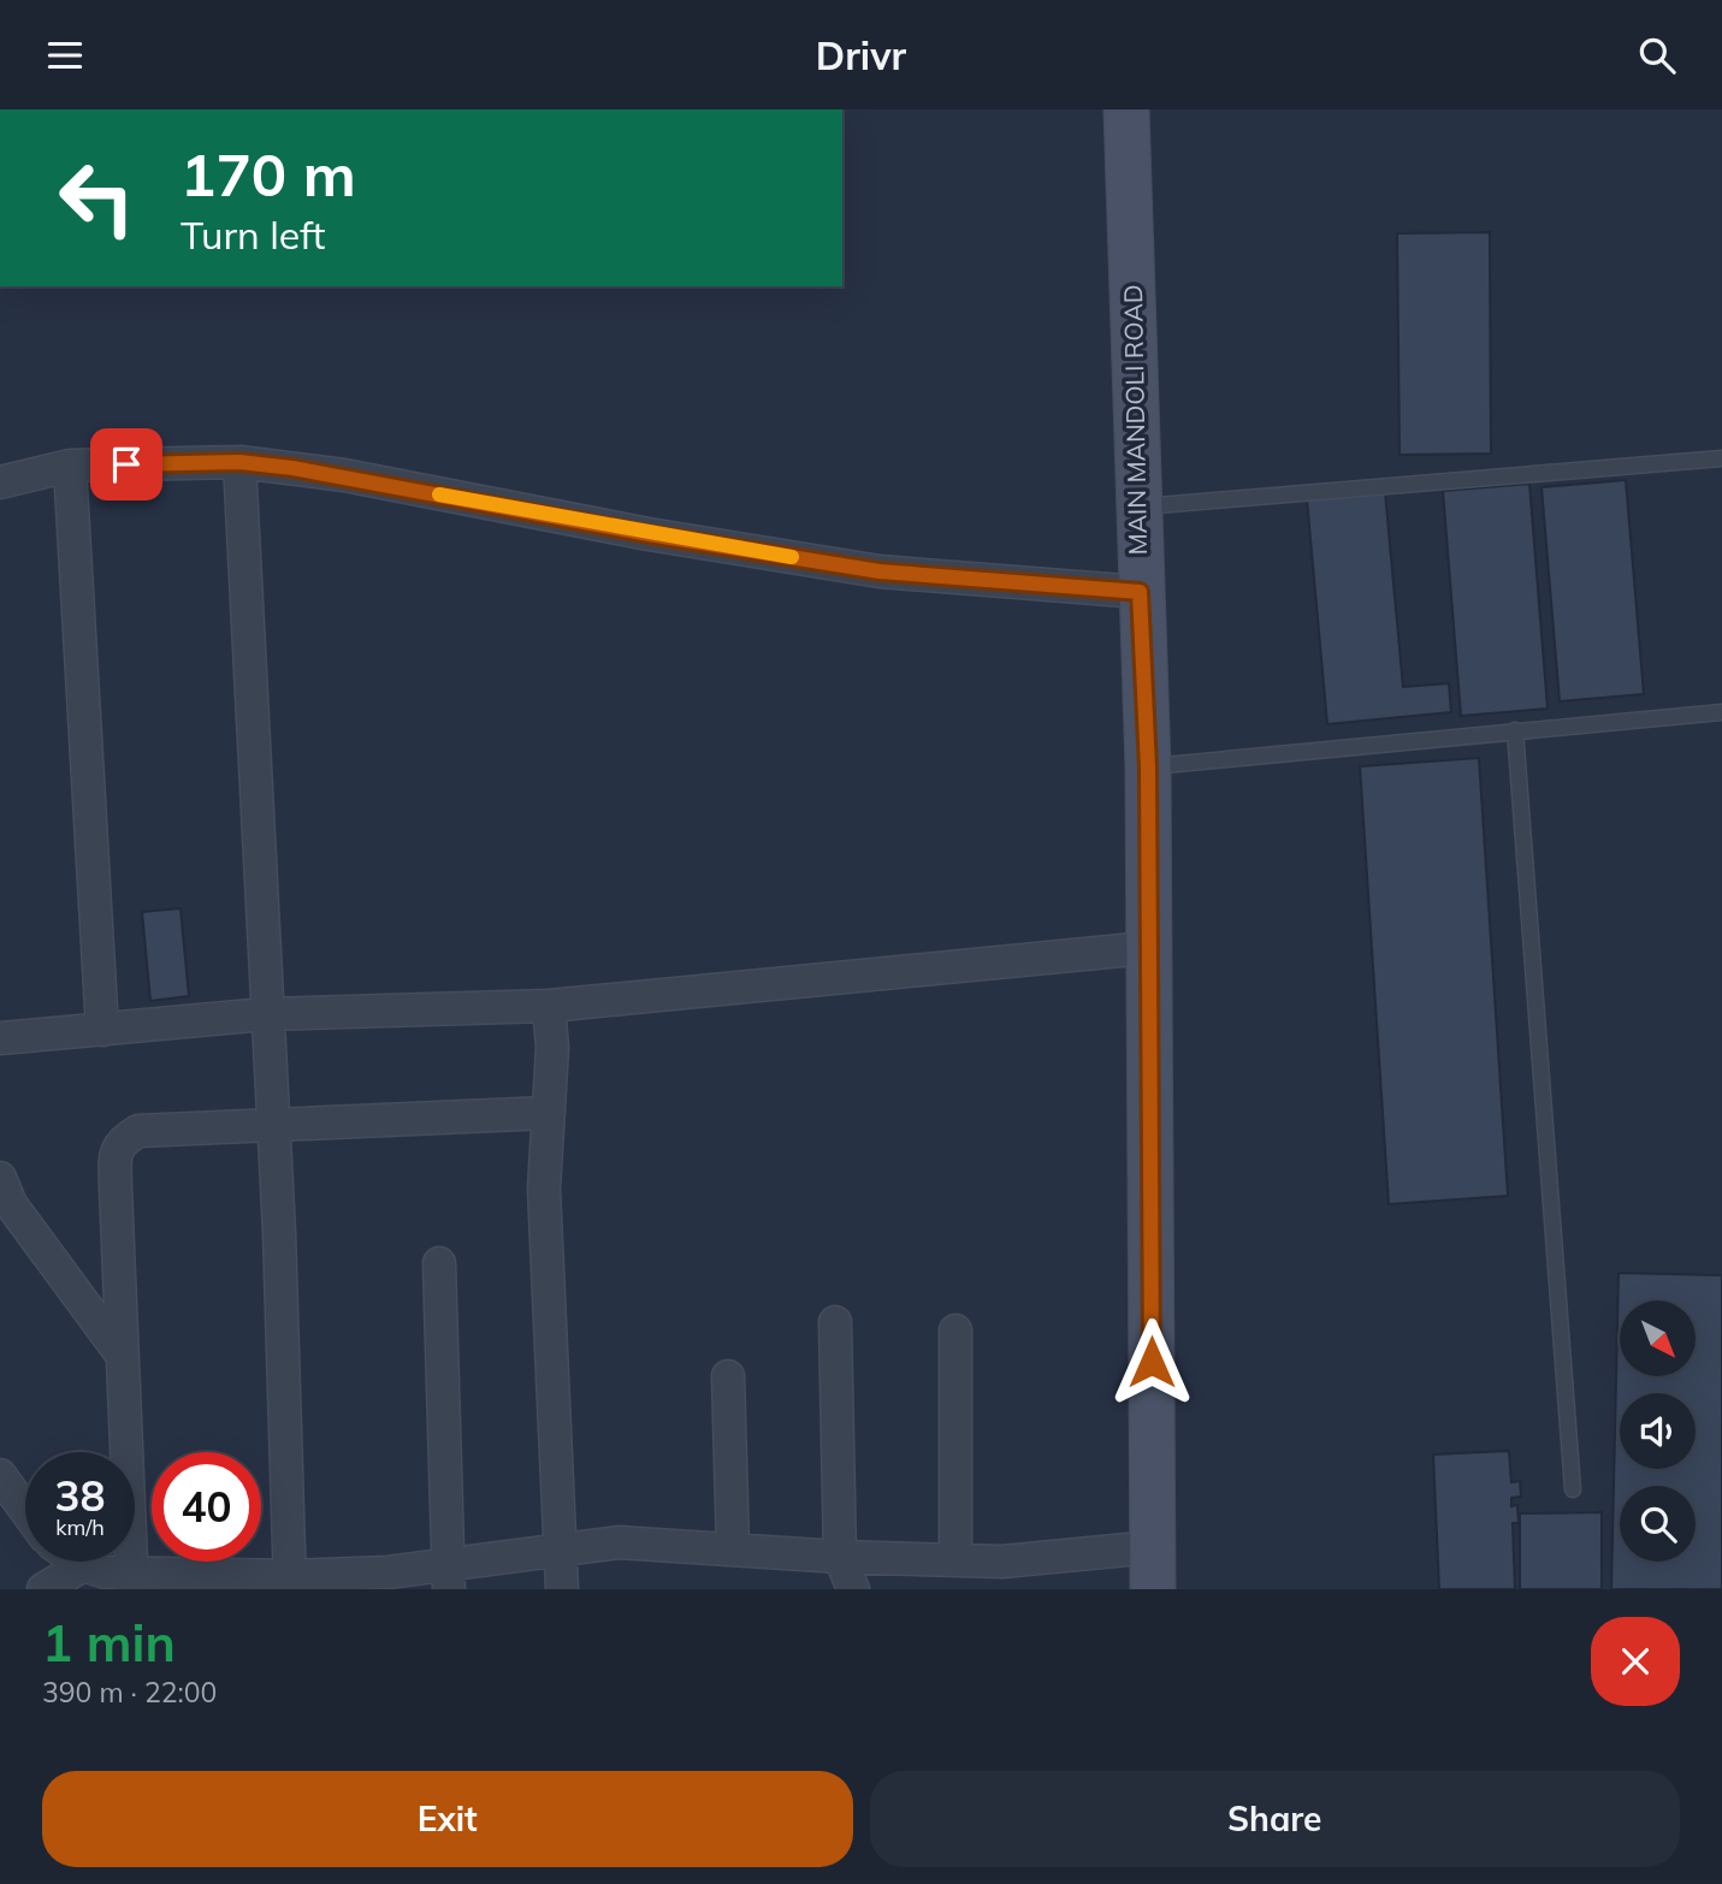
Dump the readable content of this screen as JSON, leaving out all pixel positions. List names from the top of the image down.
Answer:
{
  "streets": {
    "street": ["MAIN MANDOLI ROAD"]
  },
  "north": "bottom right",
  "page": {
    "header": "Drivr",
    "turn": ["170 m", "Turn left"],
    "speed": "38 km/h",
    "limit": "40",
    "heading": ["1 min", "390 m · 22:00"],
    "buttons": ["Exit", "Share"]
  }
}
